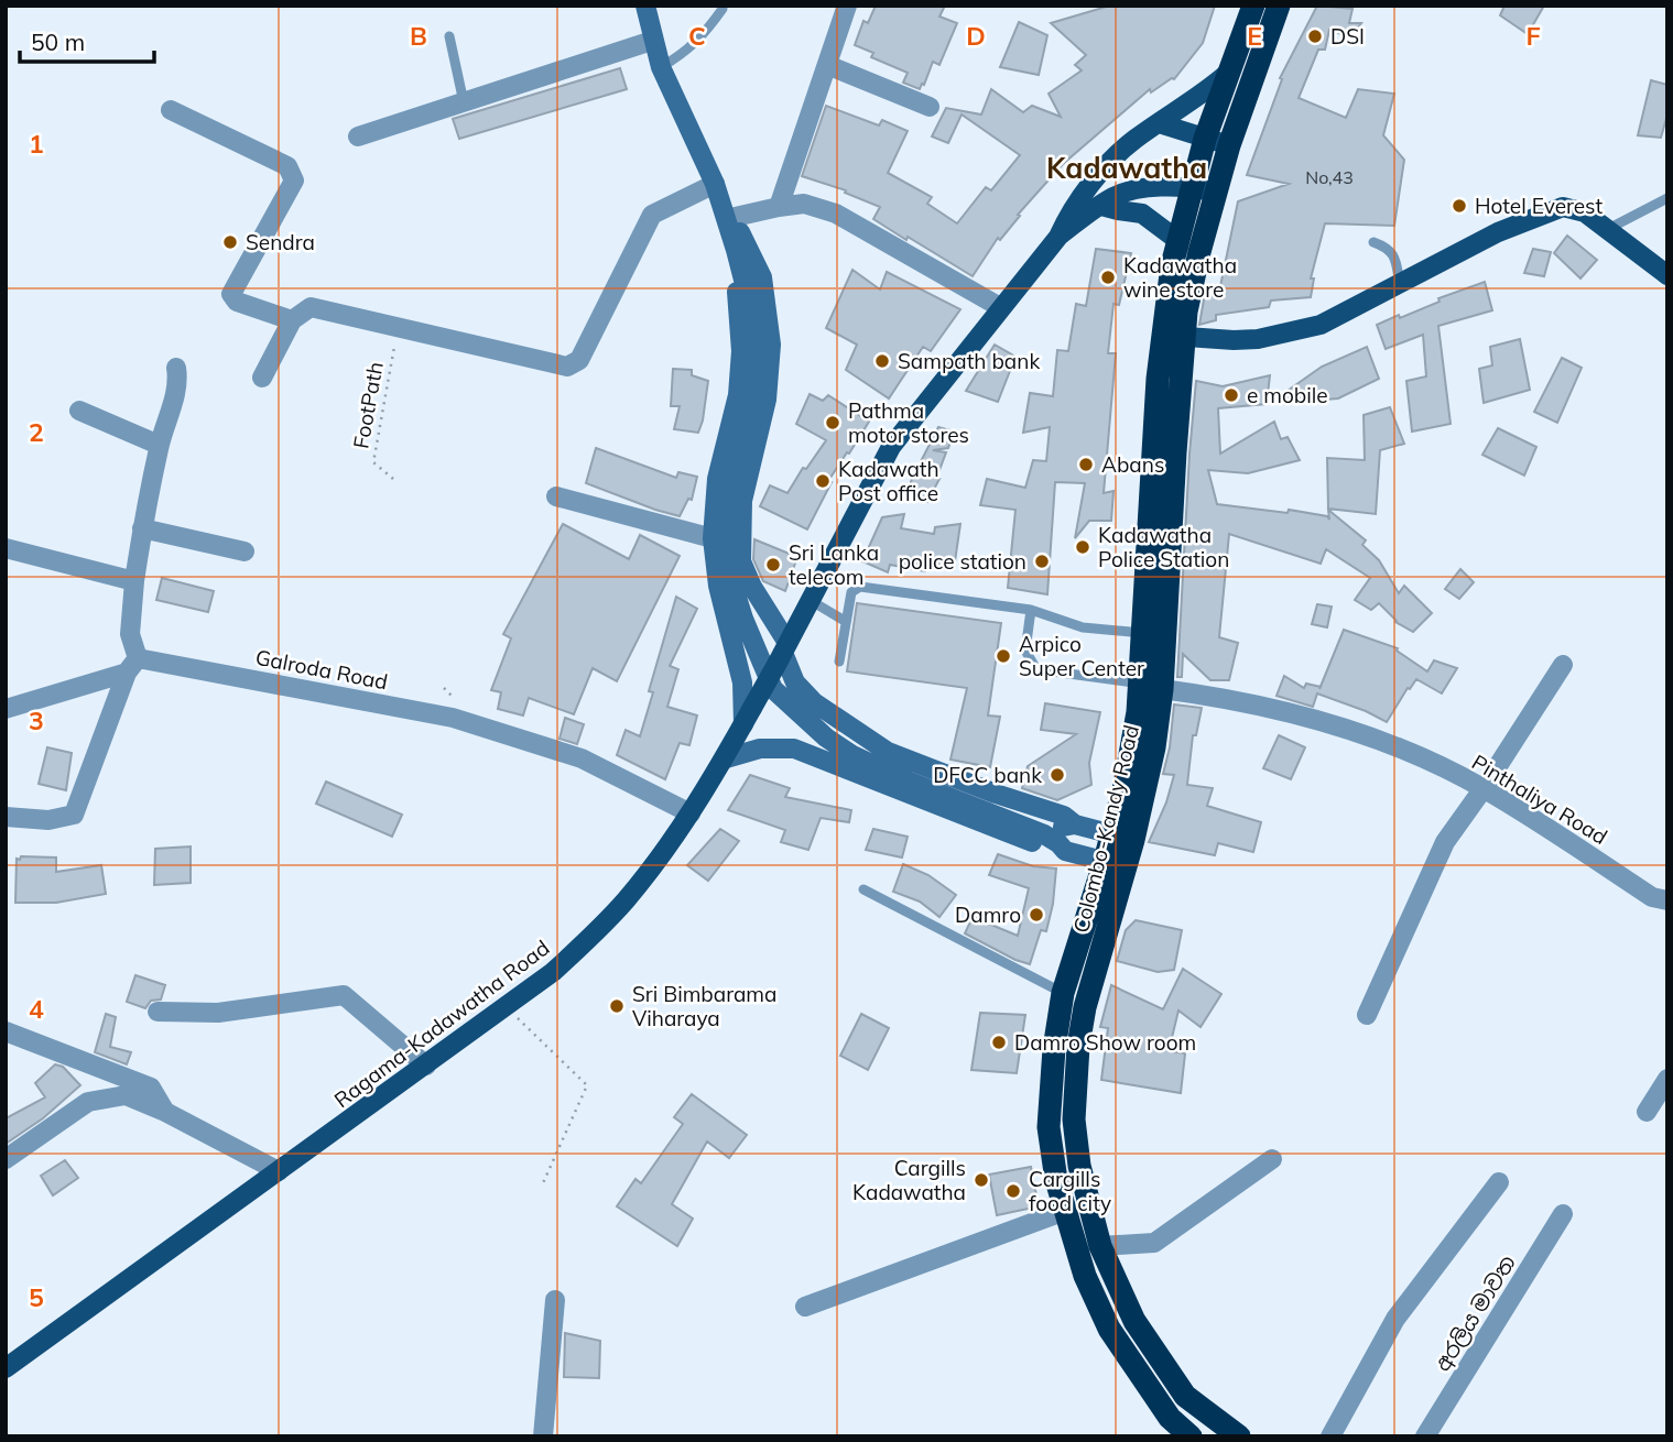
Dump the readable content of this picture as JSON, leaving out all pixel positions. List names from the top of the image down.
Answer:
{
  "streets": {
    "highway": ["Colombo-Kandy Road"],
    "main road": ["Ragama-Kadawatha Road"],
    "street": ["Galroda Road", "Pinthaliya Road", "අරලිය මාවත"],
    "path": ["FootPath"]
  },
  "crossings": [
    ["Galroda Road", "Ragama-Kadawatha Road"],
    ["Pinthaliya Road", "Colombo-Kandy Road"]
  ],
  "districts": ["Kadawatha"],
  "places": [
    "DSI",
    "Hotel Everest",
    "Sendra",
    "Kadawatha wine store",
    "Sampath bank",
    "e mobile",
    "Pathma motor stores",
    "Abans",
    "Kadawath Post office",
    "Kadawatha Police Station",
    "police station",
    "Sri Lanka telecom",
    "Arpico Super Center",
    "DFCC bank",
    "Damro",
    "Sri Bimbarama Viharaya",
    "Damro Show room",
    "Cargills Kadawatha",
    "Cargills food city"
  ],
  "house_numbers": ["No,43"],
  "scale_bar": "50 m",
  "grid": {
    "columns": [
      "B",
      "C",
      "D",
      "E",
      "F"
    ],
    "rows": [
      "1",
      "2",
      "3",
      "4",
      "5"
    ]
  }
}
